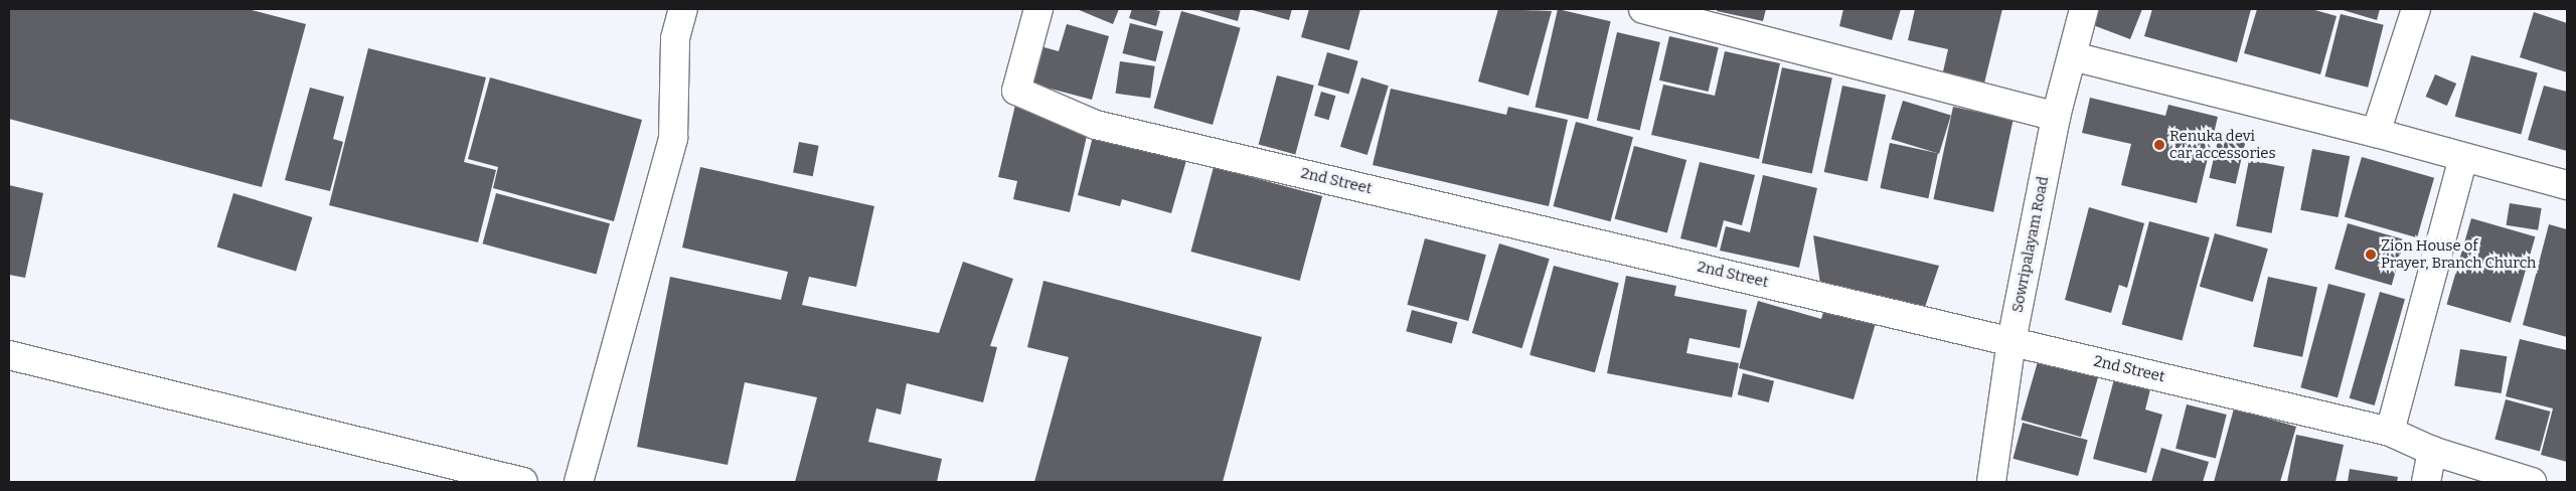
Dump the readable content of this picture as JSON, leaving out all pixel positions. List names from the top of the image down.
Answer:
{
  "streets": {
    "street": ["2nd Street", "Sowripalayam Road"]
  },
  "crossings": [
    ["2nd Street", "Sowripalayam Road"]
  ],
  "places": ["Renuka devi car accessories", "Zion House of Prayer, Branch Church"]
}
